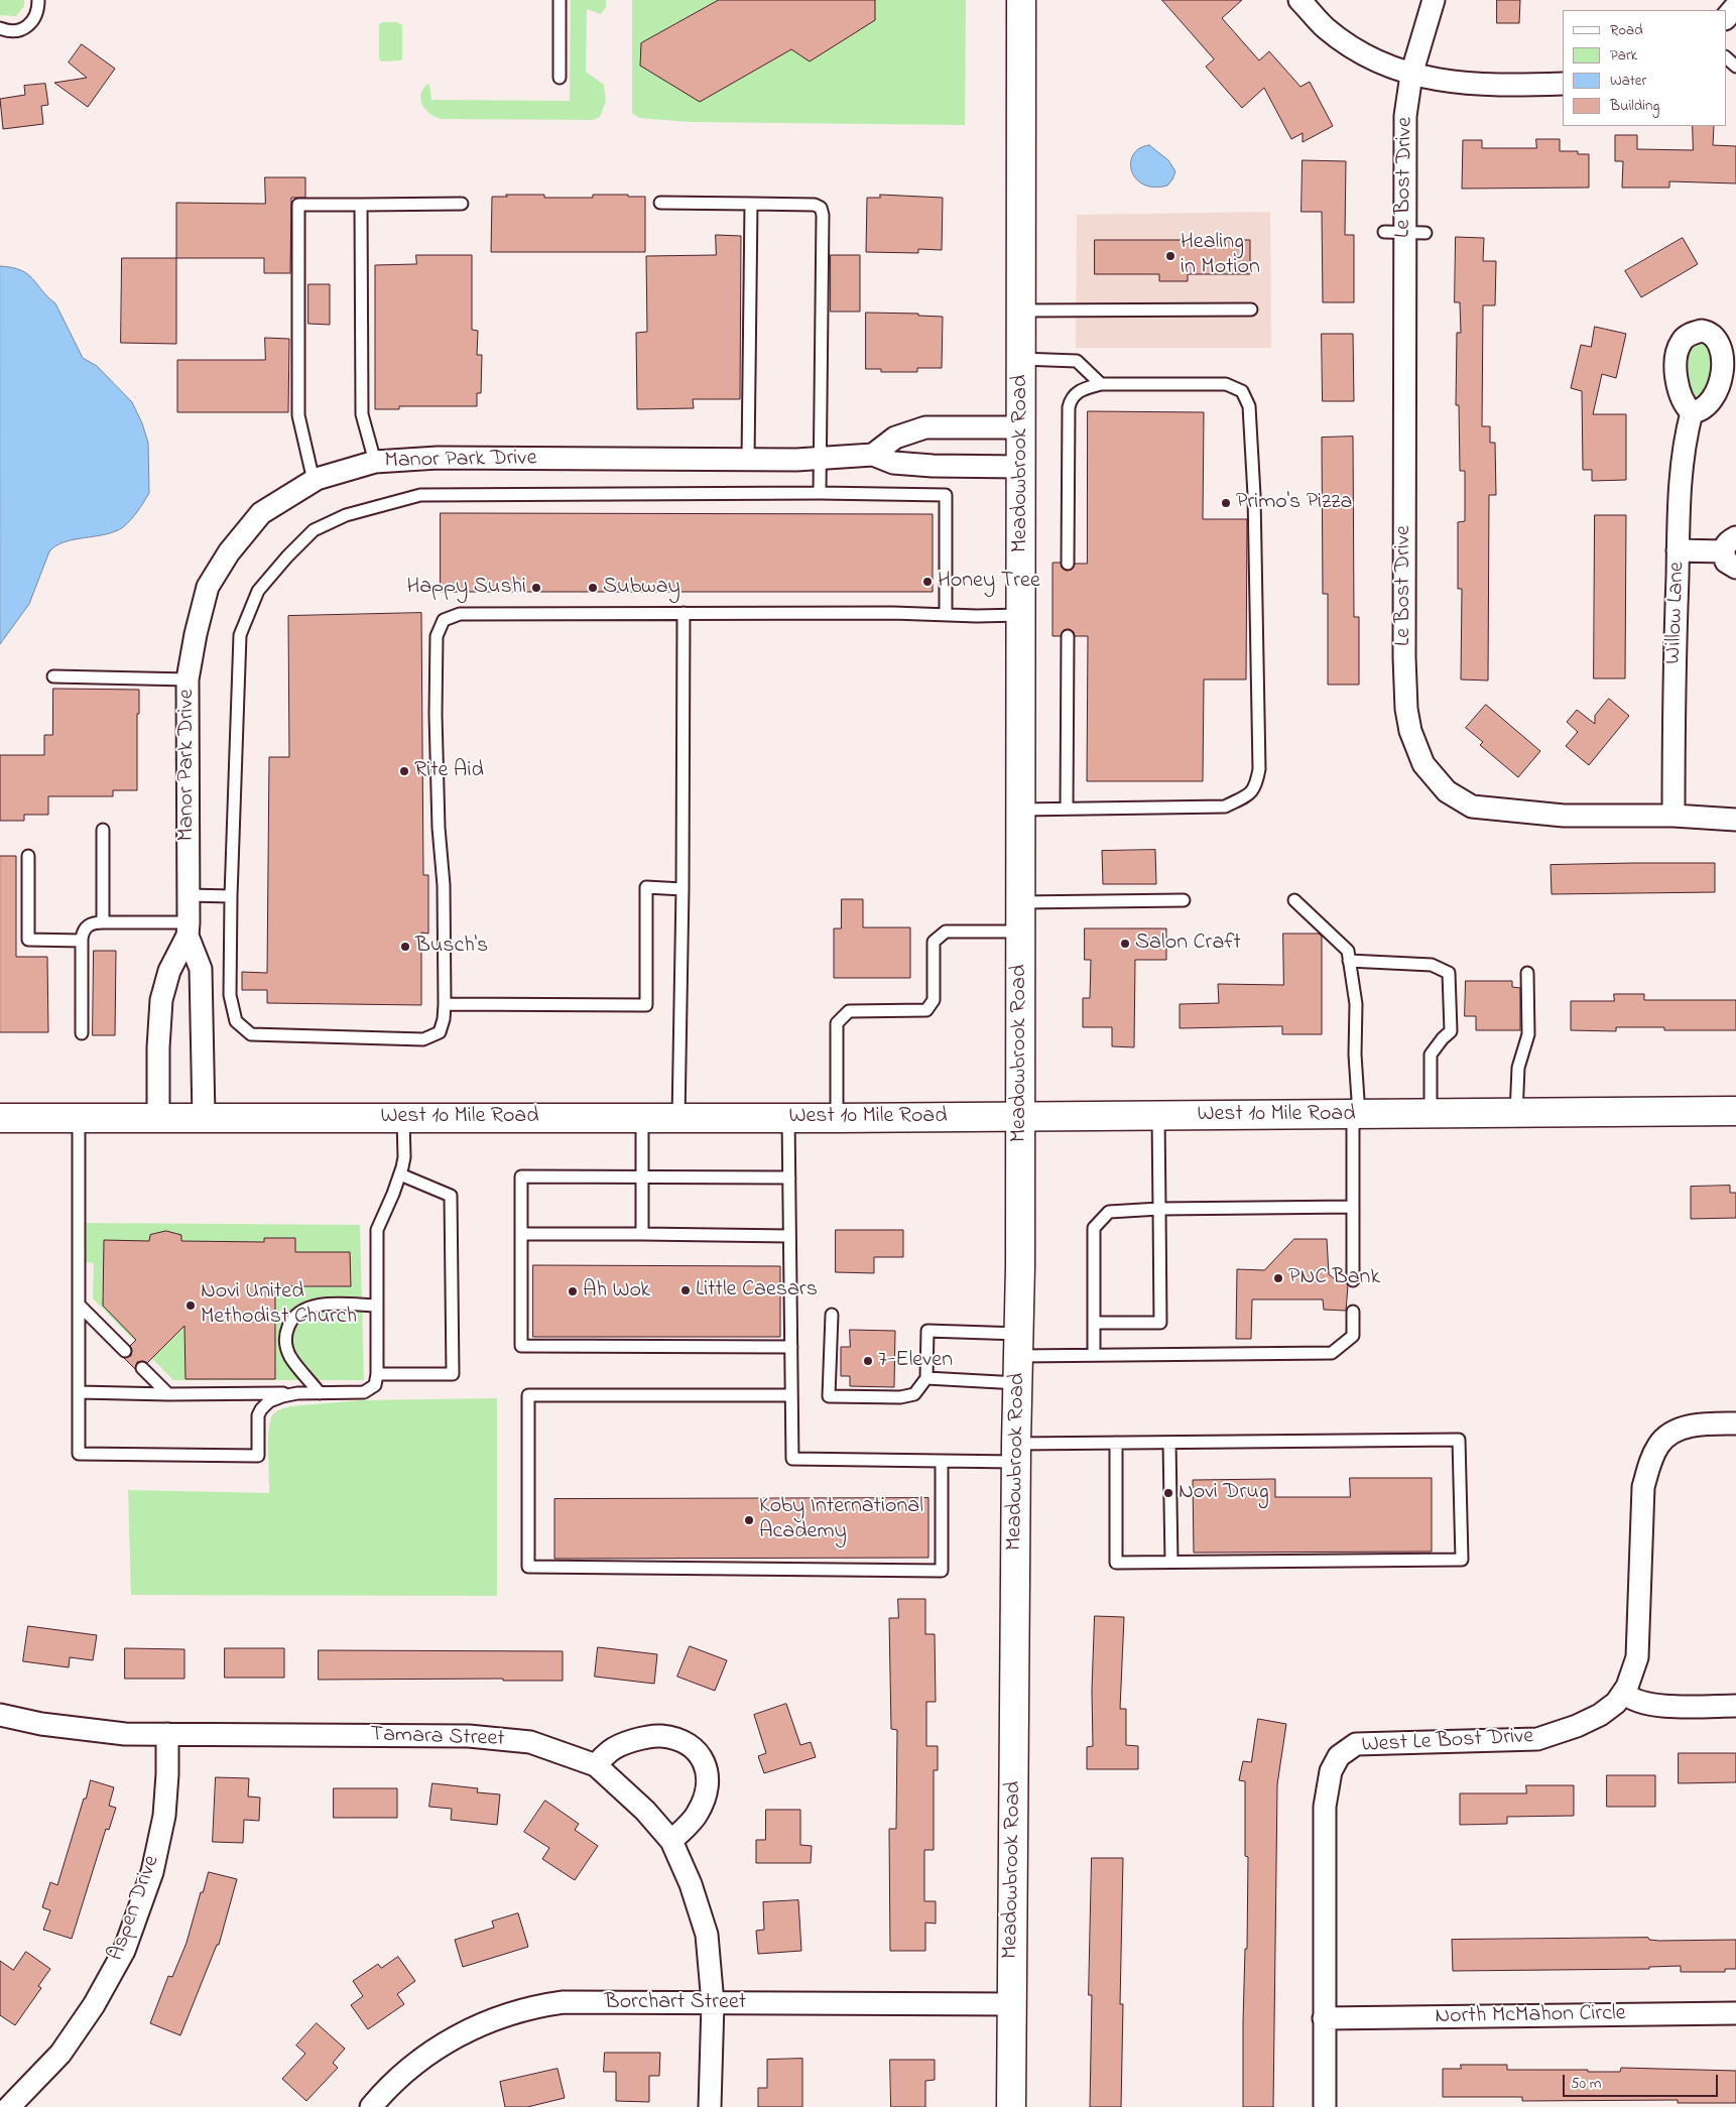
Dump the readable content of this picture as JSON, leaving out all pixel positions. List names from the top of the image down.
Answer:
{
  "streets": {
    "street": [
      "Le Bost Drive",
      "Manor Park Drive",
      "Meadowbrook Road",
      "Willow Lane",
      "West 10 Mile Road",
      "Tamara Street",
      "West Le Bost Drive",
      "Aspen Drive",
      "Borchart Street",
      "North McMahon Circle"
    ]
  },
  "crossings": [
    ["Le Bost Drive", "Willow Lane"],
    ["Manor Park Drive", "Meadowbrook Road"],
    ["Manor Park Drive", "West 10 Mile Road"],
    ["Meadowbrook Road", "West 10 Mile Road"],
    ["Meadowbrook Road", "Borchart Street"],
    ["Tamara Street", "Aspen Drive"],
    ["Tamara Street", "Borchart Street"],
    ["West Le Bost Drive", "North McMahon Circle"]
  ],
  "places": [
    "Healing in Motion",
    "Primo's Pizza",
    "Honey Tree",
    "Happy Sushi",
    "Subway",
    "Rite Aid",
    "Salon Craft",
    "Busch's",
    "PNC Bank",
    "Little Caesars",
    "Ah Wok",
    "Novi United Methodist Church",
    "7-Eleven",
    "Novi Drug",
    "Koby International Academy"
  ],
  "legend": [
    "Road",
    "Park",
    "Water",
    "Building"
  ],
  "scale_bar": "50 m"
}
